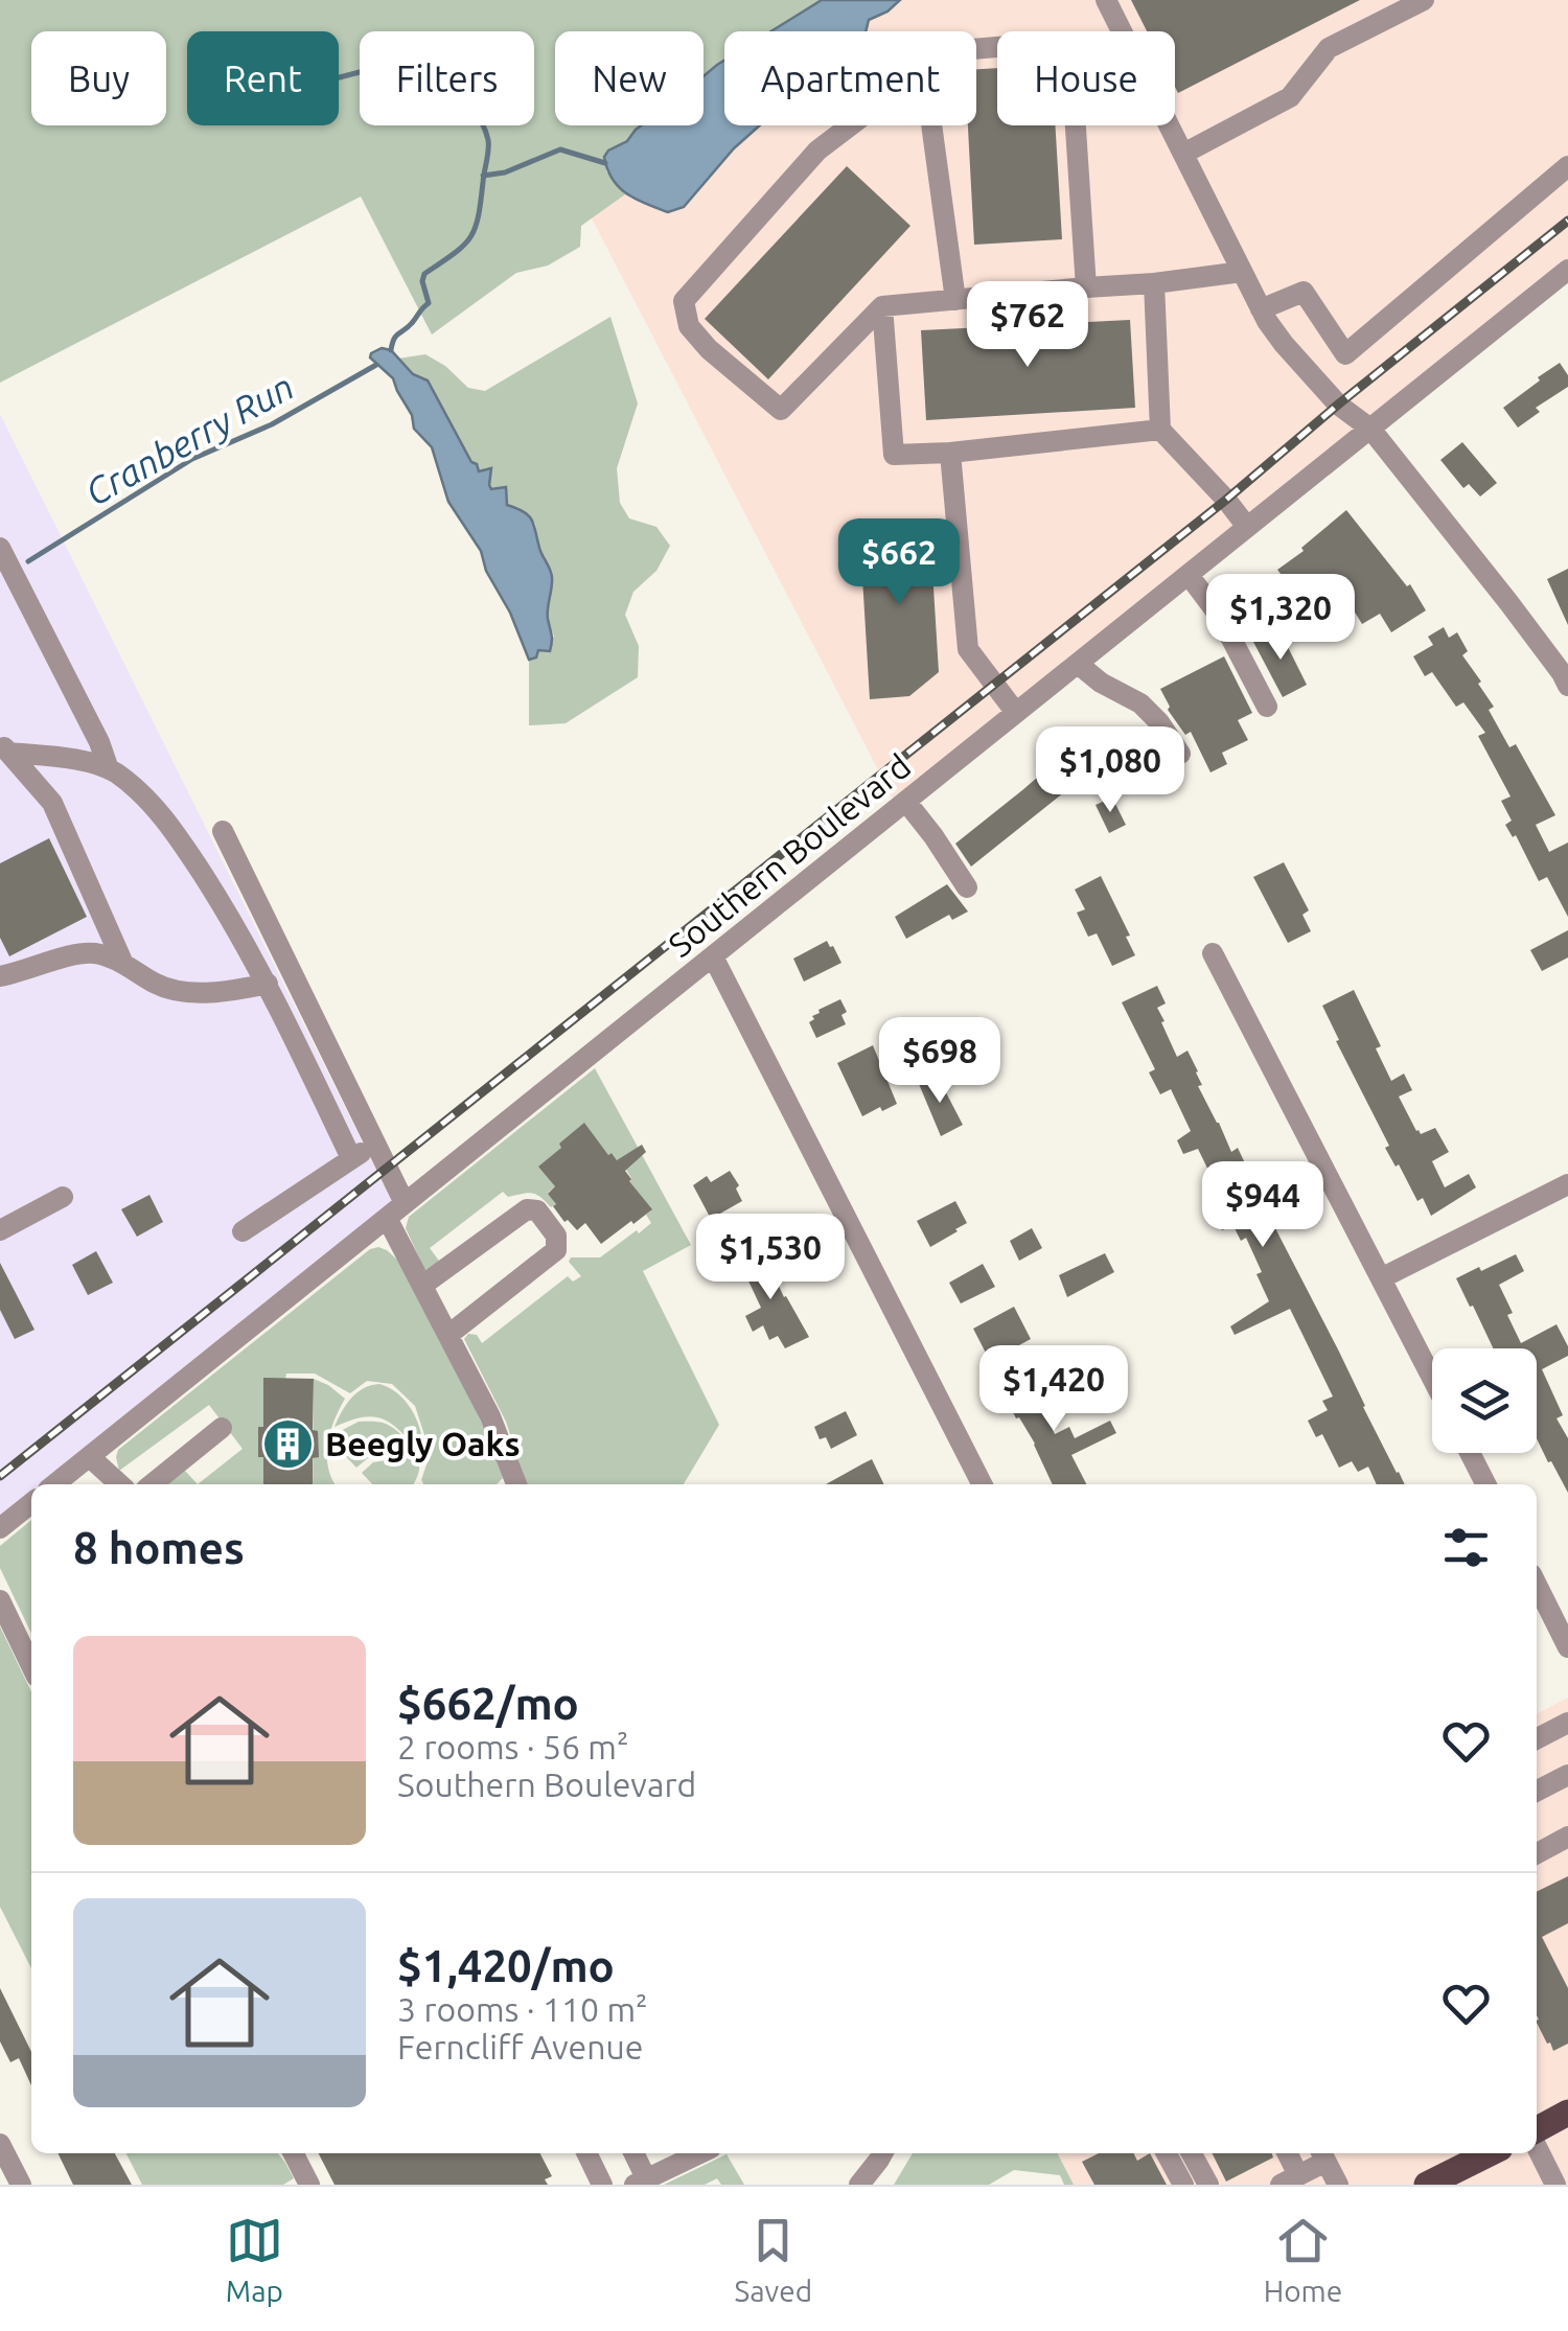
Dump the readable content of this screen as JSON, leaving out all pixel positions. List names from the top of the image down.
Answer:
{
  "streets": {
    "street": ["Southern Boulevard"]
  },
  "water": ["Cranberry Run"],
  "places": {
    "building": ["Beegly Oaks"]
  },
  "page": {
    "chip": [
      "Buy",
      "Rent",
      "Filters",
      "New",
      "Apartment",
      "House"
    ],
    "price": [
      "$762",
      "$662",
      "$1,320",
      "$1,080",
      "$698",
      "$944",
      "$1,530",
      "$1,420"
    ],
    "heading": "8 homes",
    "list": [
      {
        "name": "$662/mo",
        "note": "2 rooms · 56 m² · Southern Boulevard"
      },
      {
        "name": "$1,420/mo",
        "note": "3 rooms · 110 m² · Ferncliff Avenue"
      }
    ],
    "tabs": ["Map", "Saved", "Home"]
  }
}
